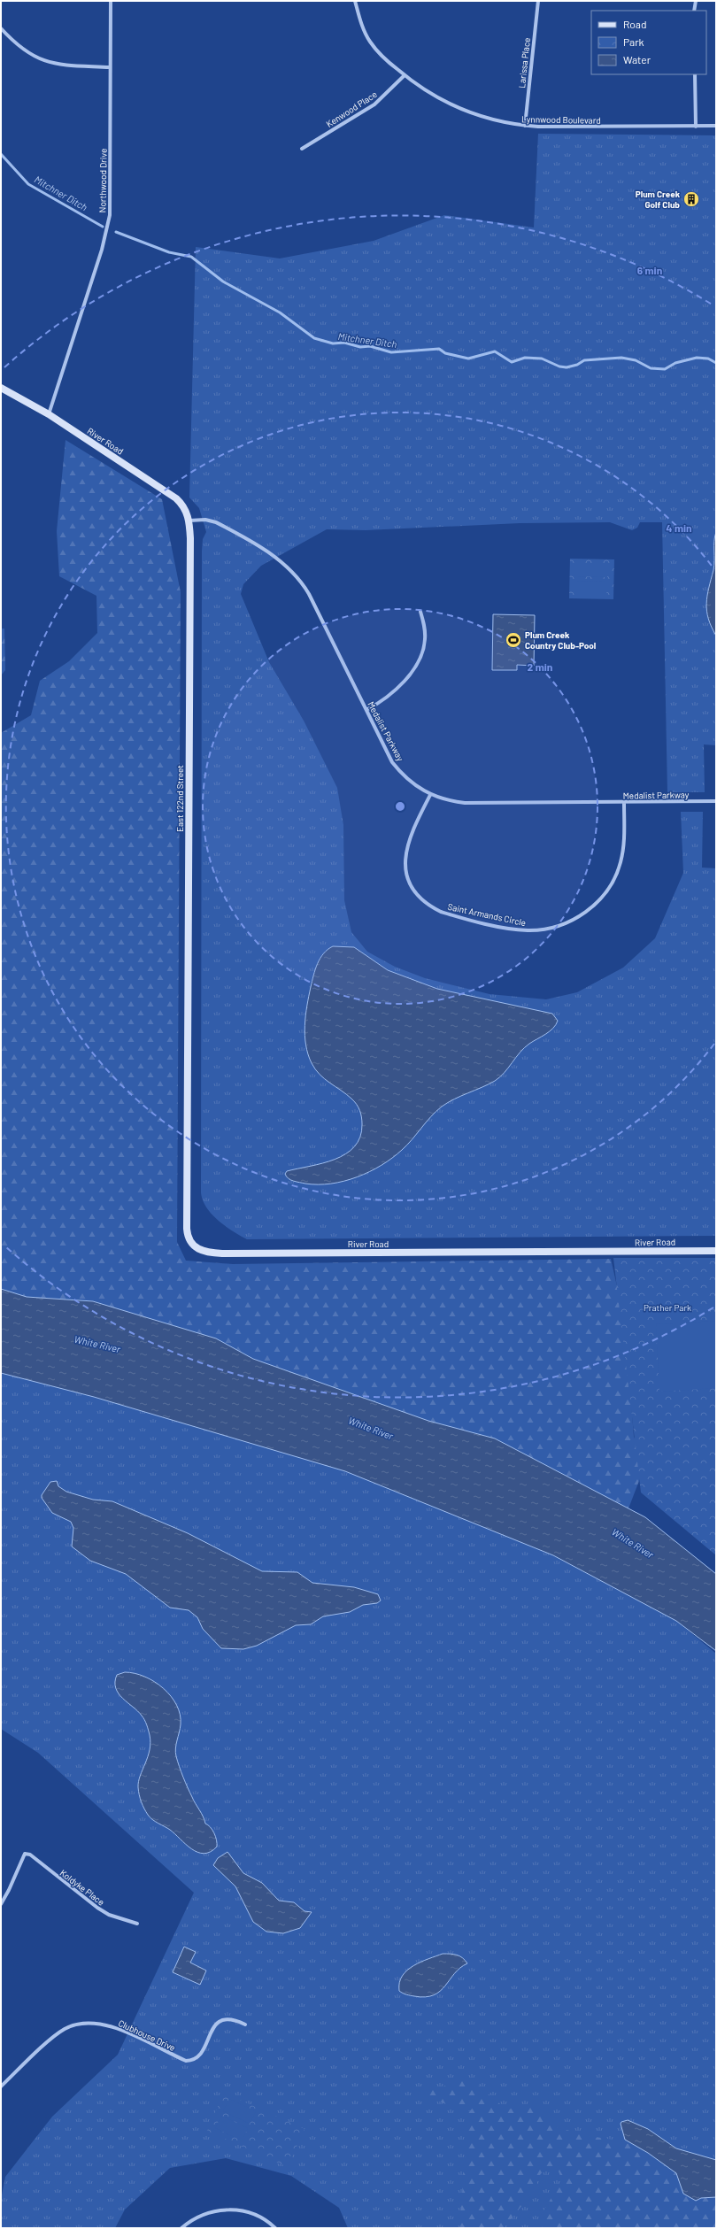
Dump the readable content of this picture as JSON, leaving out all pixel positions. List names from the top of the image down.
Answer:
{
  "streets": {
    "street": [
      "Larissa Place",
      "Kenwood Place",
      "Lynnwood Boulevard",
      "Northwood Drive",
      "River Road",
      "Medalist Parkway",
      "East 122nd Street",
      "Saint Armands Circle",
      "Koldyke Place",
      "Clubhouse Drive"
    ]
  },
  "crossings": [
    ["Larissa Place", "Lynnwood Boulevard"],
    ["Kenwood Place", "Lynnwood Boulevard"],
    ["Northwood Drive", "River Road"],
    ["River Road", "Medalist Parkway"],
    ["River Road", "East 122nd Street"],
    ["Medalist Parkway", "East 122nd Street"],
    ["Medalist Parkway", "Saint Armands Circle"]
  ],
  "water": ["Mitchner Ditch", "White River"],
  "parks": ["Prather Park"],
  "places": {
    "building": ["Plum Creek Golf Club"],
    "sports": ["Plum Creek Country Club-Pool"]
  },
  "legend": ["Road", "Park", "Water"],
  "rings": ["6 min", "4 min", "2 min"]
}
